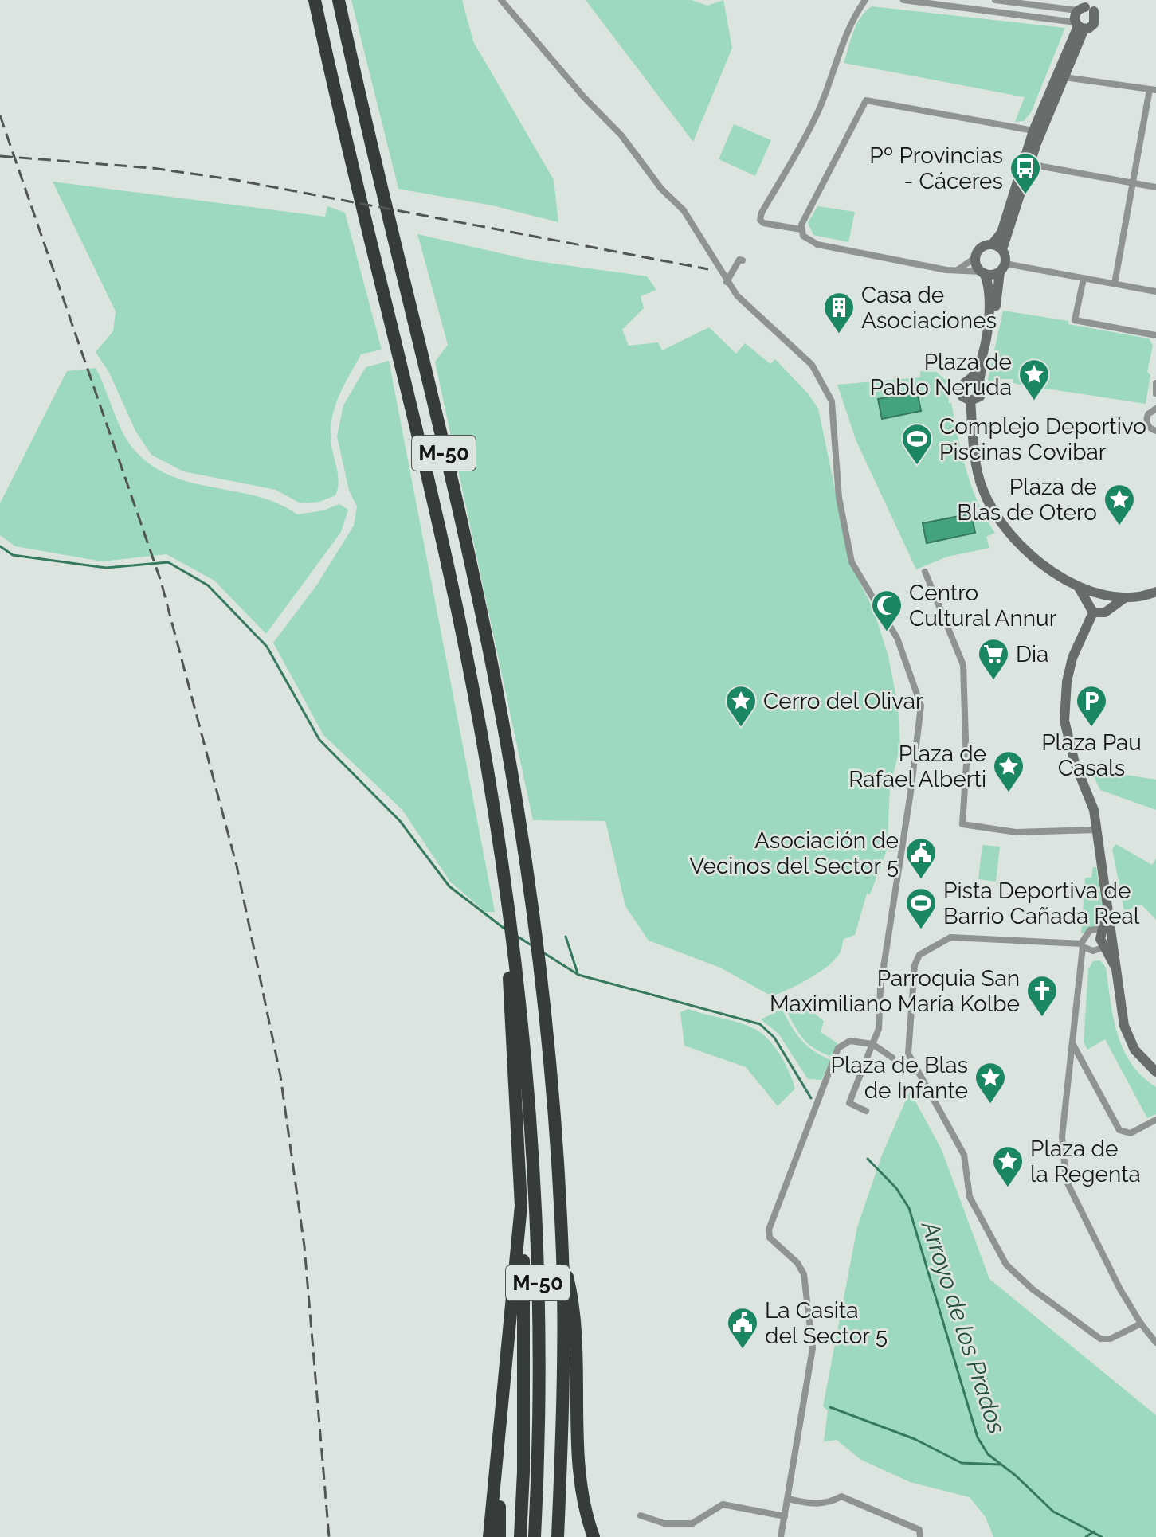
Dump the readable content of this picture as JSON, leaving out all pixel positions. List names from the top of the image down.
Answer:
{
  "streets": {
    "highway": ["M-50"]
  },
  "water": ["Arroyo de los Prados"],
  "places": {
    "bus stop": ["Pº Provincias - Cáceres"],
    "building": ["Casa de Asociaciones"],
    "place": [
      "Plaza de Pablo Neruda",
      "Plaza de Blas de Otero",
      "Cerro del Olivar",
      "Plaza de Rafael Alberti",
      "Plaza de Blas de Infante",
      "Plaza de la Regenta"
    ],
    "sports": ["Complejo Deportivo Piscinas Covibar", "Pista Deportiva de Barrio Cañada Real"],
    "mosque": ["Centro Cultural Annur"],
    "supermarket": ["Dia"],
    "parking": ["Plaza Pau Casals"],
    "public building": ["Asociación de Vecinos del Sector 5", "La Casita del Sector 5"],
    "church": ["Parroquia San Maximiliano María Kolbe"]
  }
}
